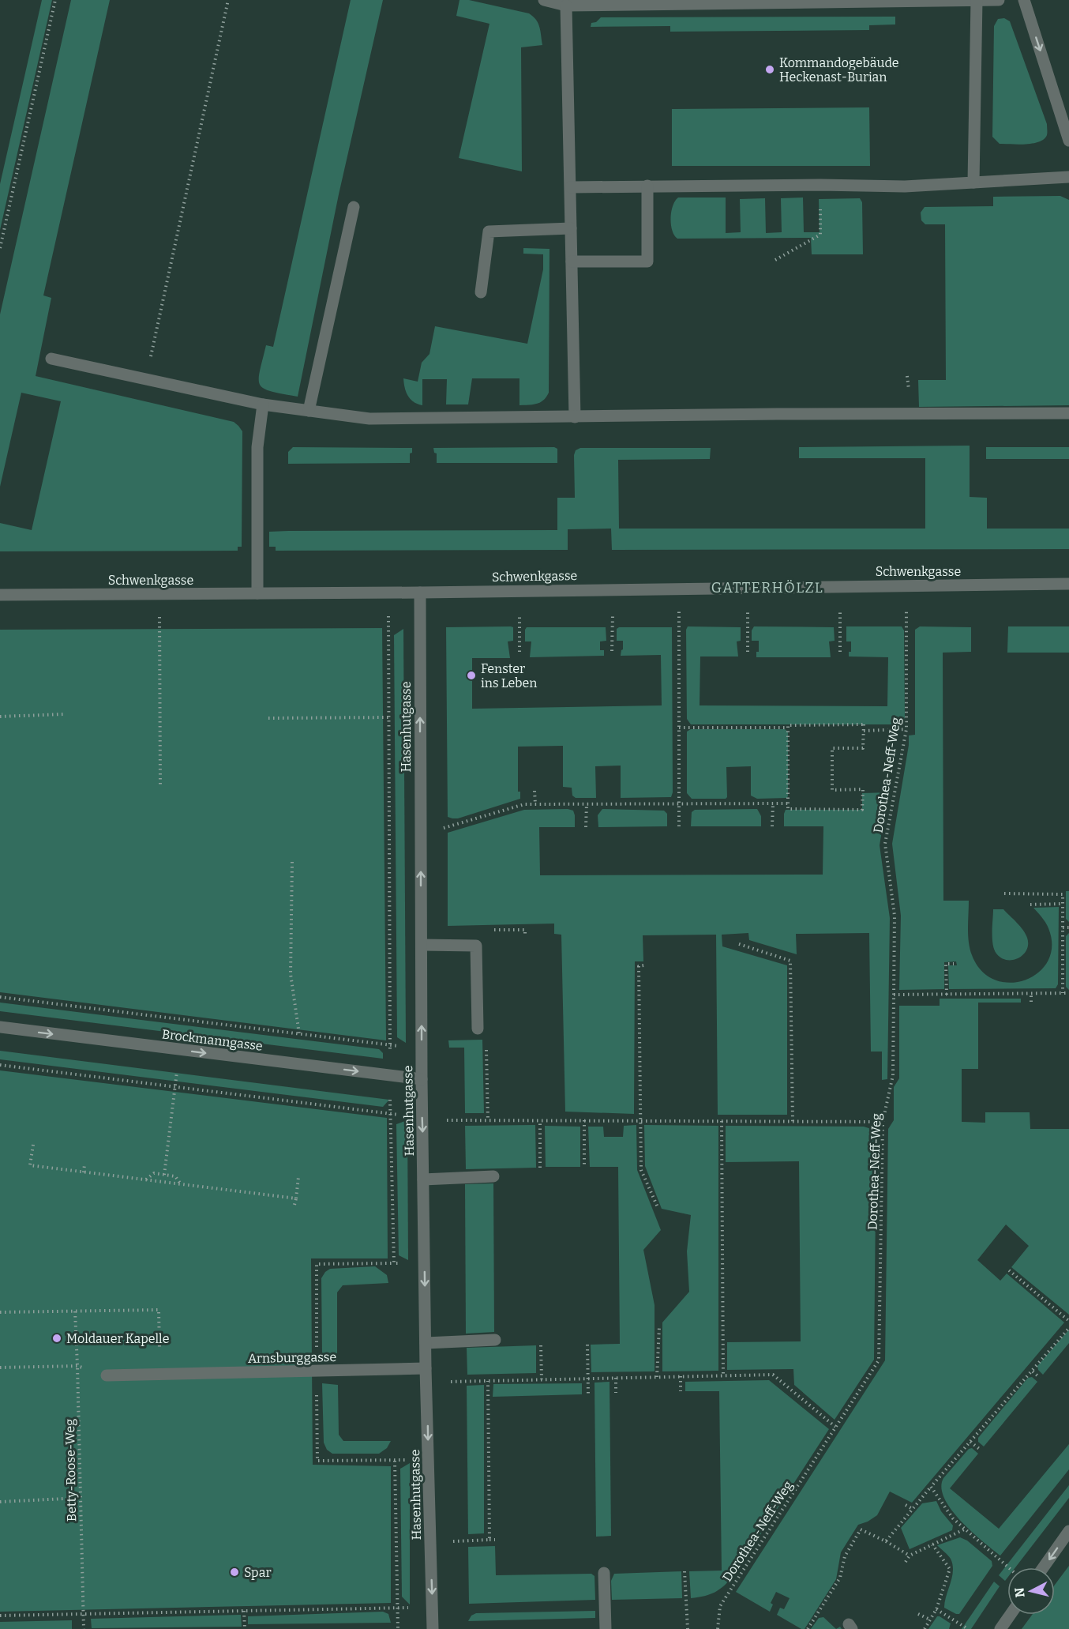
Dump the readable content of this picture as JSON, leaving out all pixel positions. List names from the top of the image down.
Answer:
{
  "streets": {
    "street": [
      "Schwenkgasse",
      "Hasenhutgasse",
      "Brockmanngasse",
      "Arnsburggasse"
    ],
    "path": ["Dorothea-Neff-Weg", "Betty-Roose-Weg"]
  },
  "crossings": [
    ["Schwenkgasse", "Hasenhutgasse"],
    ["Schwenkgasse", "Dorothea-Neff-Weg"],
    ["Hasenhutgasse", "Brockmanngasse"],
    ["Hasenhutgasse", "Arnsburggasse"]
  ],
  "one_way": ["Brockmanngasse"],
  "districts": ["GATTERHÖLZL"],
  "places": [
    "Kommandogebäude Heckenast-Burian",
    "Fenster ins Leben",
    "Moldauer Kapelle",
    "Spar"
  ],
  "north": "left"
}
